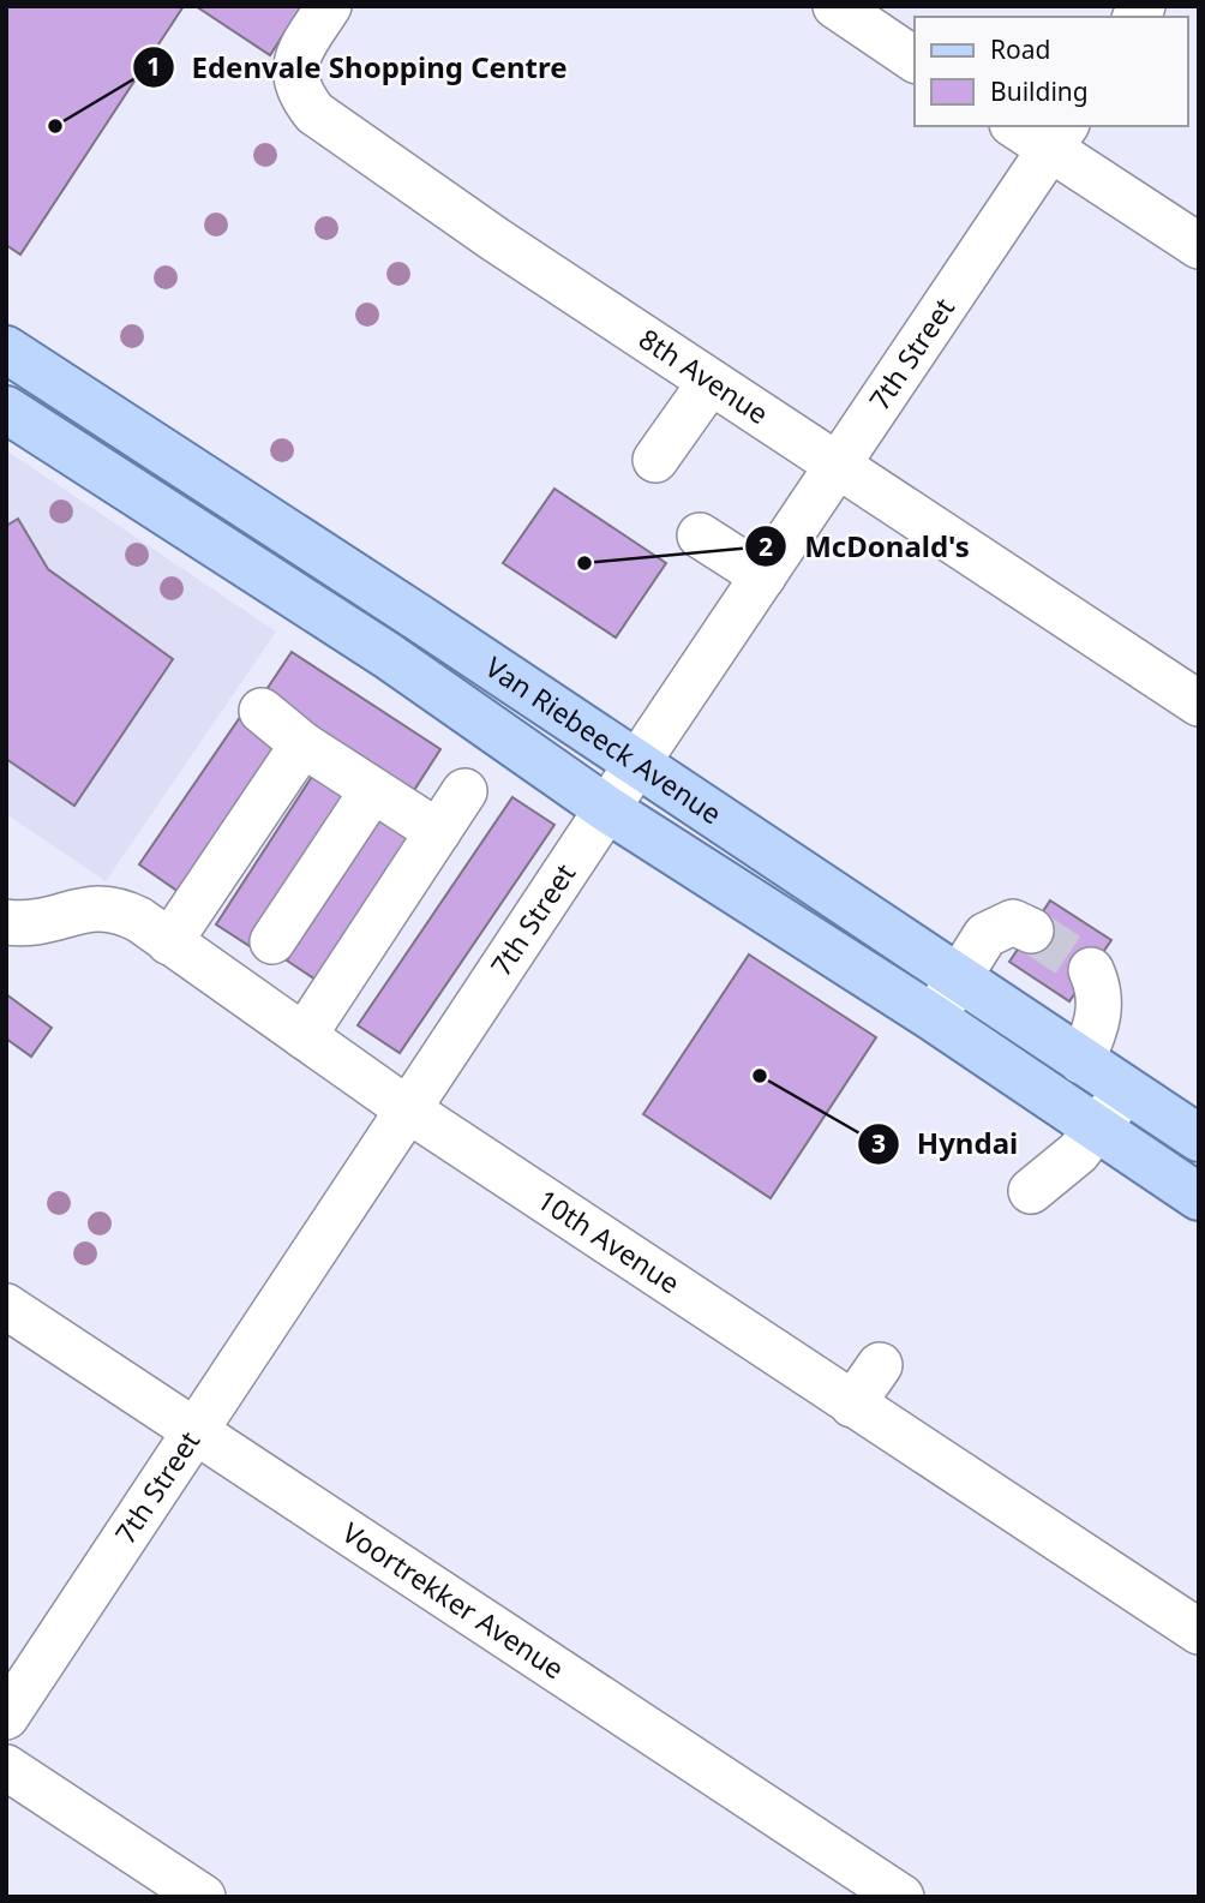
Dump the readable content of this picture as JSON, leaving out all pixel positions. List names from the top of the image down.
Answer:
{
  "streets": {
    "main road": ["Van Riebeeck Avenue"],
    "street": [
      "7th Street",
      "8th Avenue",
      "10th Avenue",
      "Voortrekker Avenue"
    ]
  },
  "crossings": [
    ["7th Street", "8th Avenue"],
    ["7th Street", "Van Riebeeck Avenue"],
    ["7th Street", "10th Avenue"],
    ["7th Street", "Voortrekker Avenue"]
  ],
  "places": ["Edenvale Shopping Centre", "McDonald's", "Hyndai"],
  "legend": ["Road", "Building"]
}
